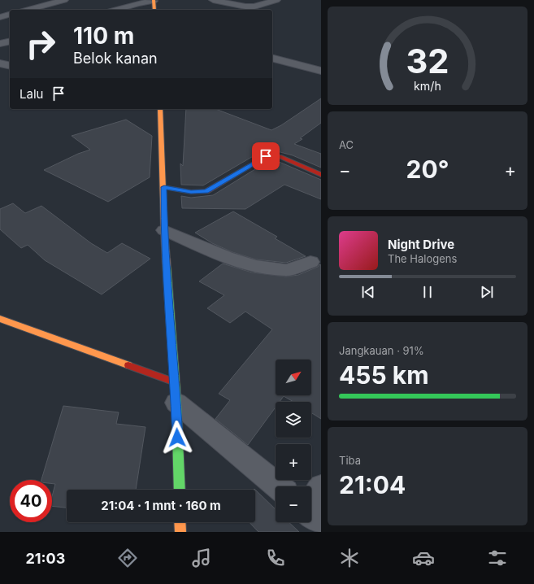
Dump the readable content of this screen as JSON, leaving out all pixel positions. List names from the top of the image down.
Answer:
{
  "north": "top right",
  "page": {
    "turn": ["110 m", "Belok kanan"],
    "then": "Lalu",
    "tile": [
      "AC",
      ["Jangkauan · 91%", "455 km"],
      ["Tiba", "21:04"]
    ],
    "heat": ["−", "20°", "+"],
    "song": ["Night Drive", "The Halogens"],
    "map_buttons": ["+", "−"],
    "limit": "40",
    "trip": "21:04 · 1 mnt · 160 m",
    "tabs": "21:03",
    "gauge": ["32", "km/h"]
  }
}
